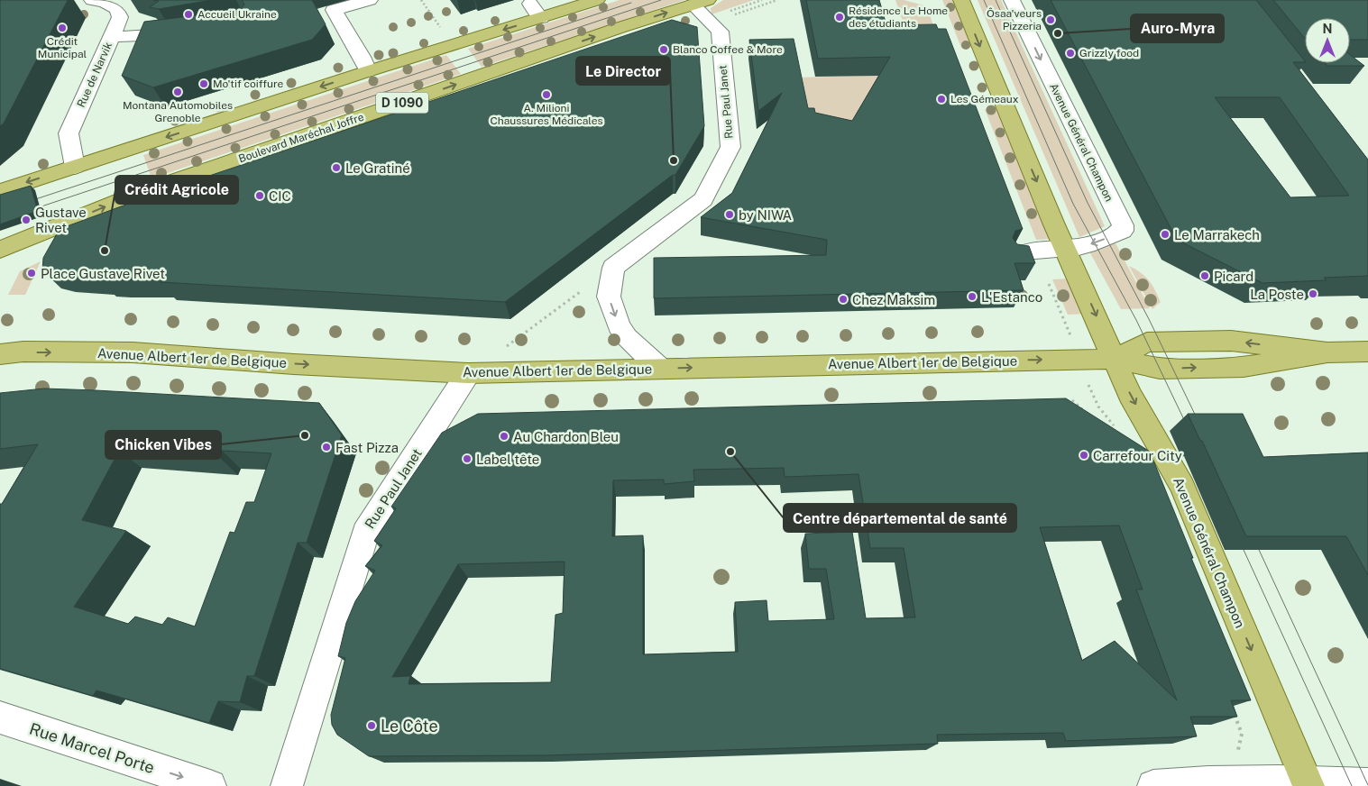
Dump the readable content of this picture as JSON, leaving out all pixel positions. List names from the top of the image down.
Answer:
{
  "streets": {
    "main road": [
      "D 1090",
      "Boulevard Maréchal Joffre",
      "Avenue Général Champon",
      "Avenue Albert 1er de Belgique"
    ],
    "street": ["Rue de Narvik", "Rue Paul Janet", "Rue Marcel Porte"]
  },
  "crossings": [
    ["Rue Paul Janet", "Boulevard Maréchal Joffre"],
    ["Rue Paul Janet", "Avenue Albert 1er de Belgique"],
    ["Avenue Général Champon", "Avenue Albert 1er de Belgique"]
  ],
  "one_way": ["Avenue Général Champon", "Avenue Albert 1er de Belgique", "Rue Marcel Porte"],
  "places": [
    "Accueil Ukraine",
    "Résidence Le Home des étudiants",
    "Ôsaa'veurs Pizzeria",
    "Crédit Municipal",
    "Auro-Myra",
    "Blanco Coffee & More",
    "Grizzly food",
    "Mo'tif coiffure",
    "Montana Automobiles Grenoble",
    "A. Milioni Chaussures Médicales",
    "Les Gémeaux",
    "Le Director",
    "Le Gratiné",
    "CIC",
    "by NIWA",
    "Gustave Rivet",
    "Le Marrakech",
    "Crédit Agricole",
    "Place Gustave Rivet",
    "Picard",
    "La Poste",
    "L'Estanco",
    "Chez Maksim",
    "Chicken Vibes",
    "Au Chardon Bleu",
    "Fast Pizza",
    "Centre départemental de santé",
    "Carrefour City",
    "Label tête",
    "Le Côte"
  ],
  "north": "top"
}
